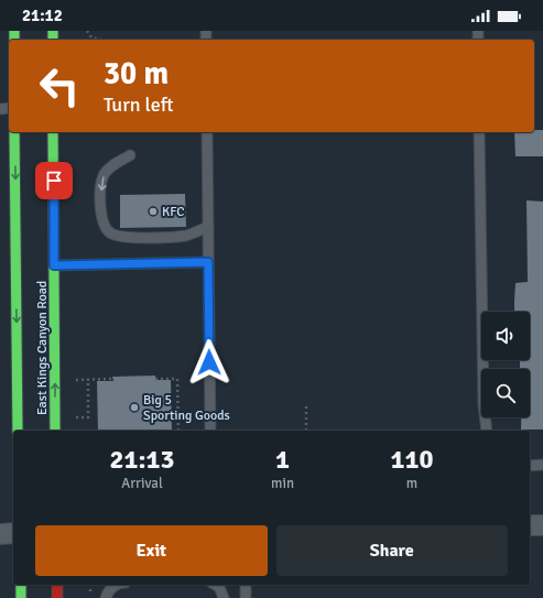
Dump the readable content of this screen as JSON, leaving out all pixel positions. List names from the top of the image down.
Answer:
{
  "streets": {
    "main road": ["East Kings Canyon Road"]
  },
  "places": ["KFC", "Big 5 Sporting Goods"],
  "page": {
    "status": "21:12",
    "turn": ["30 m", "Turn left"],
    "eta": [
      "21:13",
      "Arrival",
      "1",
      "min",
      "110",
      "m"
    ],
    "buttons": ["Exit", "Share"]
  }
}
